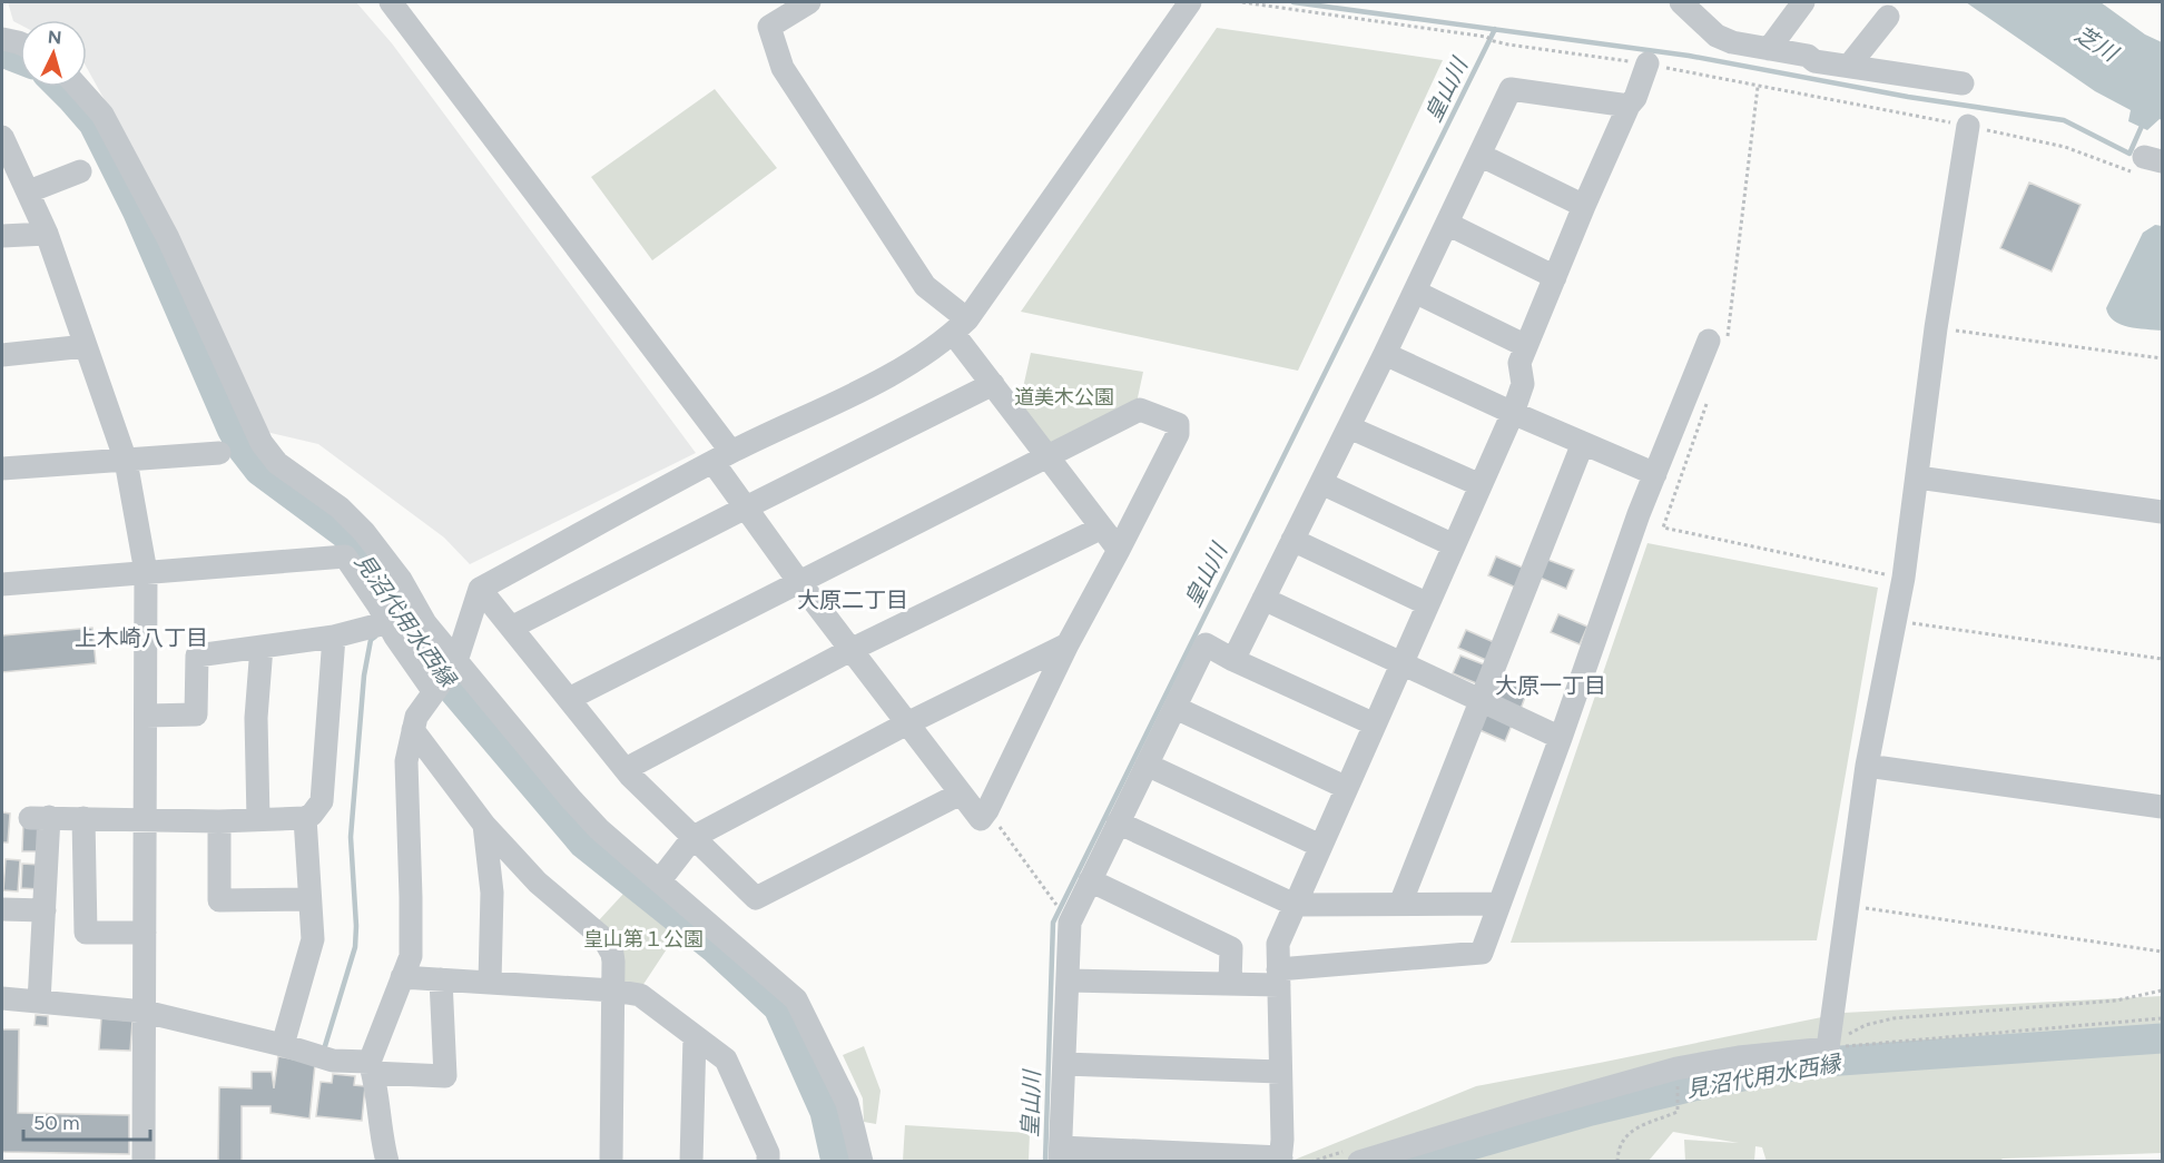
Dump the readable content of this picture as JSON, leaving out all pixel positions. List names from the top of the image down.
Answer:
{
  "districts": ["大原二丁目", "上木崎八丁目", "大原一丁目"],
  "water": ["芝川", "皇山川", "見沼代用水西縁"],
  "parks": ["道美木公園", "皇山第１公園"],
  "scale_bar": "50 m",
  "north": "top"
}
